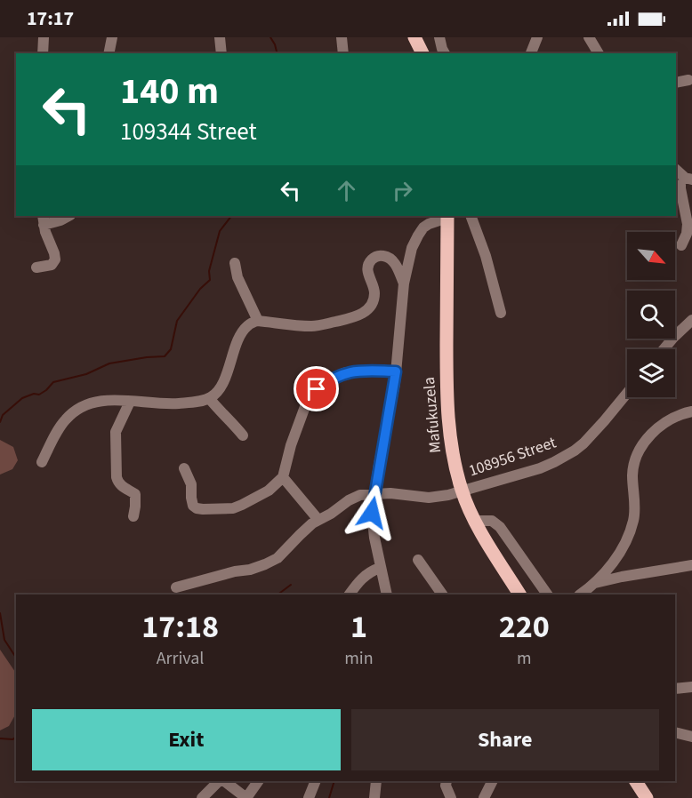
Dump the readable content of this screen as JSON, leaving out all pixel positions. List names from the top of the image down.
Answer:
{
  "streets": {
    "main road": ["Mafukuzela"],
    "street": ["108956 Street"]
  },
  "crossings": [
    ["Mafukuzela", "108956 Street"]
  ],
  "north": "bottom right",
  "page": {
    "status": "17:17",
    "turn": ["140 m", "109344 Street"],
    "eta": [
      "17:18",
      "Arrival",
      "1",
      "min",
      "220",
      "m"
    ],
    "buttons": ["Exit", "Share"]
  }
}
